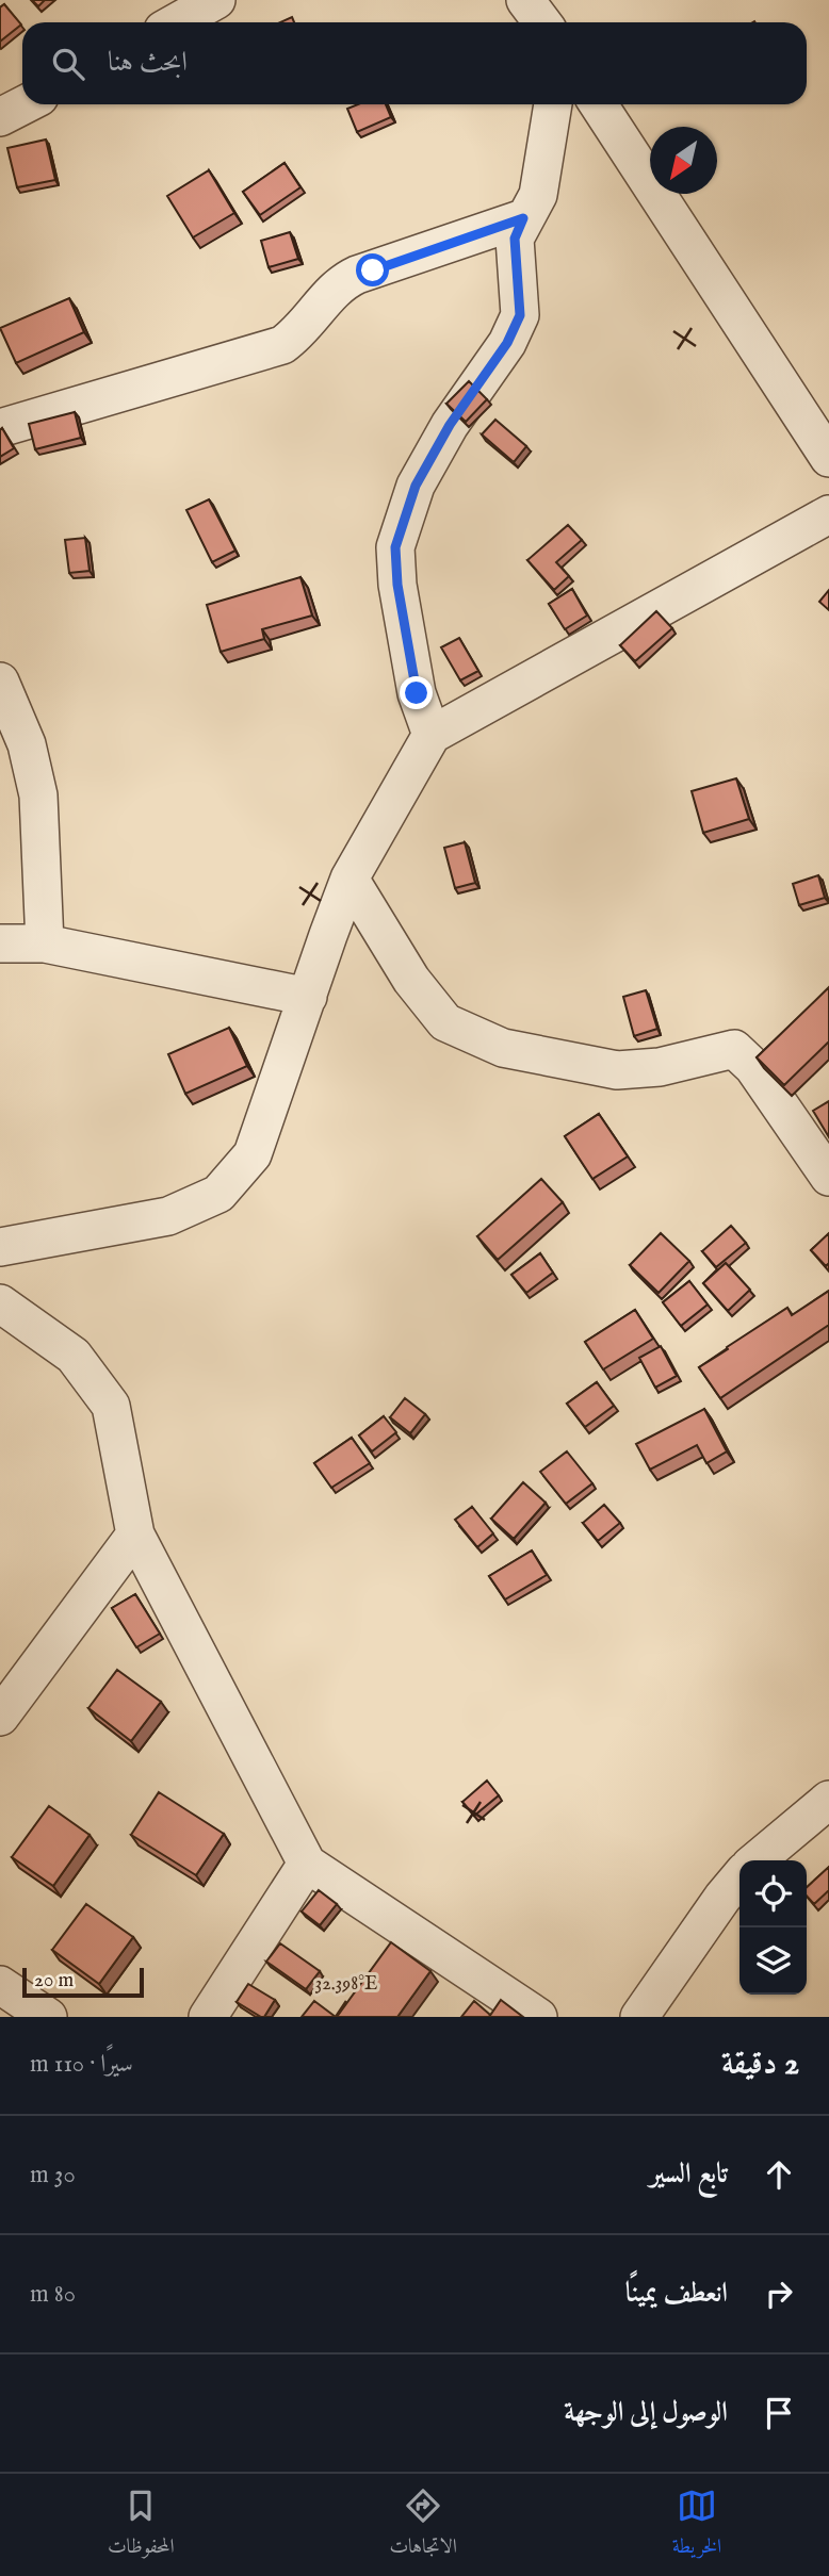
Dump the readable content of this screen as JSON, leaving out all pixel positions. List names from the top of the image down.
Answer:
{
  "scale_bar": "20 m",
  "north": "bottom left",
  "page": {
    "search": "ابحث هنا",
    "scale": "20 m",
    "heading": ["2 دقيقة", "سيرًا · 110 m"],
    "list": [
      ["تابع السير", "30 m"],
      ["انعطف يمينًا", "80 m"],
      "الوصول إلى الوجهة"
    ],
    "nav": ["الخريطة", "الاتجاهات", "المحفوظات"]
  },
  "coordinates": ["32.398°E"]
}
